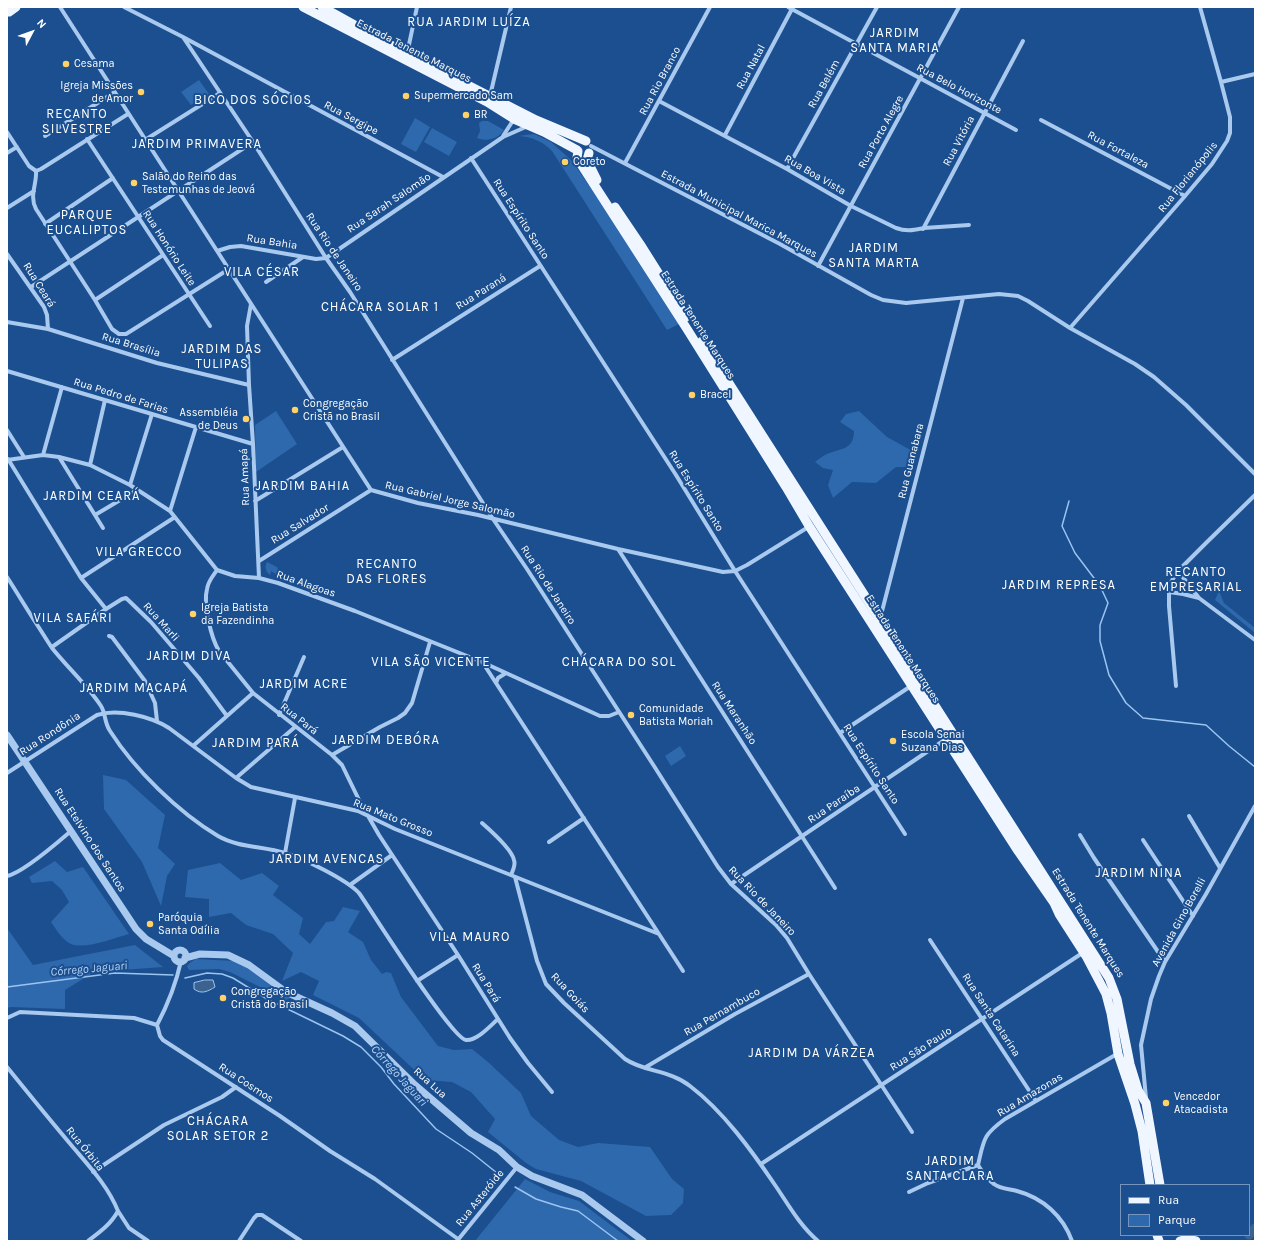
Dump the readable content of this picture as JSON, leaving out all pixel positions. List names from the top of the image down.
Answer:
{
  "streets": {
    "main road": ["Estrada Tenente Marques"],
    "street": [
      "Rua Natal",
      "Rua Rio Branco",
      "Rua Belém",
      "Rua Belo Horizonte",
      "Rua Sergipe",
      "Rua Porto Alegre",
      "Rua Vitória",
      "Rua Fortaleza",
      "Rua Boa Vista",
      "Rua Florianópolis",
      "Rua Sarah Salomão",
      "Estrada Municipal Marica Marques",
      "Rua Espírito Santo",
      "Rua Bahia",
      "Rua Honório Leite",
      "Rua Rio de Janeiro",
      "Rua Ceará",
      "Rua Paraná",
      "Rua Brasília",
      "Rua Pedro de Farias",
      "Rua Guanabara",
      "Rua Amapá",
      "Rua Gabriel Jorge Salomão",
      "Rua Salvador",
      "Rua Alagoas",
      "Rua Marli",
      "Rua Maranhão",
      "Rua Pará",
      "Rua Rondônia",
      "Rua Paraíba",
      "Rua Mato Grosso",
      "Rua Etelvino dos Santos",
      "Avenida Gino Borelli",
      "Rua Goiás",
      "Rua Pernambuco",
      "Rua Santa Catarina",
      "Rua São Paulo",
      "Rua Cosmos",
      "Rua Lua",
      "Rua Amazonas",
      "Rua Órbita",
      "Rua Asteróide"
    ]
  },
  "crossings": [
    ["Estrada Tenente Marques", "Estrada Municipal Marica Marques"],
    ["Estrada Tenente Marques", "Rua Guanabara"],
    ["Estrada Tenente Marques", "Rua Paraíba"],
    ["Estrada Tenente Marques", "Avenida Gino Borelli"],
    ["Estrada Tenente Marques", "Rua São Paulo"],
    ["Estrada Tenente Marques", "Rua Amazonas"],
    ["Rua Natal", "Rua Belo Horizonte"],
    ["Rua Natal", "Rua Boa Vista"],
    ["Rua Rio Branco", "Rua Boa Vista"],
    ["Rua Rio Branco", "Estrada Municipal Marica Marques"],
    ["Rua Belém", "Rua Belo Horizonte"],
    ["Rua Belém", "Rua Boa Vista"],
    ["Rua Belo Horizonte", "Rua Porto Alegre"],
    ["Rua Belo Horizonte", "Rua Vitória"],
    ["Rua Sergipe", "Rua Sarah Salomão"],
    ["Rua Sergipe", "Rua Rio de Janeiro"],
    ["Rua Porto Alegre", "Rua Boa Vista"],
    ["Rua Porto Alegre", "Estrada Municipal Marica Marques"],
    ["Rua Vitória", "Rua Boa Vista"],
    ["Rua Fortaleza", "Rua Florianópolis"],
    ["Rua Florianópolis", "Estrada Municipal Marica Marques"],
    ["Rua Sarah Salomão", "Rua Bahia"],
    ["Rua Sarah Salomão", "Rua Rio de Janeiro"],
    ["Estrada Municipal Marica Marques", "Rua Guanabara"],
    ["Rua Espírito Santo", "Rua Paraná"],
    ["Rua Espírito Santo", "Rua Gabriel Jorge Salomão"],
    ["Rua Espírito Santo", "Rua Paraíba"],
    ["Rua Bahia", "Rua Rio de Janeiro"],
    ["Rua Bahia", "Rua Gabriel Jorge Salomão"],
    ["Rua Rio de Janeiro", "Rua Paraná"],
    ["Rua Rio de Janeiro", "Rua Gabriel Jorge Salomão"],
    ["Rua Rio de Janeiro", "Rua Alagoas"],
    ["Rua Rio de Janeiro", "Rua Paraíba"],
    ["Rua Rio de Janeiro", "Rua Pernambuco"],
    ["Rua Rio de Janeiro", "Rua São Paulo"],
    ["Rua Ceará", "Rua Brasília"],
    ["Rua Brasília", "Rua Amapá"],
    ["Rua Pedro de Farias", "Rua Amapá"],
    ["Rua Amapá", "Rua Gabriel Jorge Salomão"],
    ["Rua Amapá", "Rua Salvador"],
    ["Rua Amapá", "Rua Alagoas"],
    ["Rua Gabriel Jorge Salomão", "Rua Salvador"],
    ["Rua Gabriel Jorge Salomão", "Rua Maranhão"],
    ["Rua Alagoas", "Rua Pará"],
    ["Rua Maranhão", "Rua Paraíba"],
    ["Rua Pará", "Rua Mato Grosso"],
    ["Rua Rondônia", "Rua Mato Grosso"],
    ["Rua Rondônia", "Rua Etelvino dos Santos"],
    ["Rua Mato Grosso", "Rua Goiás"],
    ["Rua Etelvino dos Santos", "Rua Lua"],
    ["Rua Goiás", "Rua Pernambuco"],
    ["Rua Santa Catarina", "Rua São Paulo"],
    ["Rua Santa Catarina", "Rua Amazonas"],
    ["Rua Cosmos", "Rua Asteróide"],
    ["Rua Lua", "Rua Asteróide"]
  ],
  "districts": [
    "RUA JARDIM LUÍZA",
    "JARDIM SANTA MARIA",
    "BICO DOS SÓCIOS",
    "RECANTO SILVESTRE",
    "JARDIM PRIMAVERA",
    "PARQUE EUCALIPTOS",
    "JARDIM SANTA MARTA",
    "VILA CÉSAR",
    "CHÁCARA SOLAR 1",
    "JARDIM DAS TULIPAS",
    "JARDIM BAHIA",
    "JARDIM CEARÁ",
    "VILA GRECCO",
    "RECANTO DAS FLORES",
    "RECANTO EMPRESARIAL",
    "JARDIM REPRESA",
    "VILA SAFÁRI",
    "JARDIM DIVA",
    "VILA SÃO VICENTE",
    "CHÁCARA DO SOL",
    "JARDIM ACRE",
    "JARDIM MACAPÁ",
    "JARDIM DEBÓRA",
    "JARDIM PARÁ",
    "JARDIM AVENCAS",
    "JARDIM NINA",
    "VILA MAURO",
    "JARDIM DA VÁRZEA",
    "CHÁCARA SOLAR SETOR 2",
    "JARDIM SANTA CLARA"
  ],
  "water": ["Córrego Jaguari"],
  "places": [
    "Cesama",
    "Igreja Missões de Amor",
    "Supermercado Sam",
    "BR",
    "Coreto",
    "Salão do Reino das Testemunhas de Jeová",
    "Bracel",
    "Congregação Cristã no Brasil",
    "Assembléia de Deus",
    "Igreja Batista da Fazendinha",
    "Comunidade Batista Moriah",
    "Escola Senai Suzana Dias",
    "Paróquia Santa Odília",
    "Congregação Cristã do Brasil",
    "Vencedor Atacadista"
  ],
  "legend": ["Rua", "Parque"],
  "north": "top right"
}
